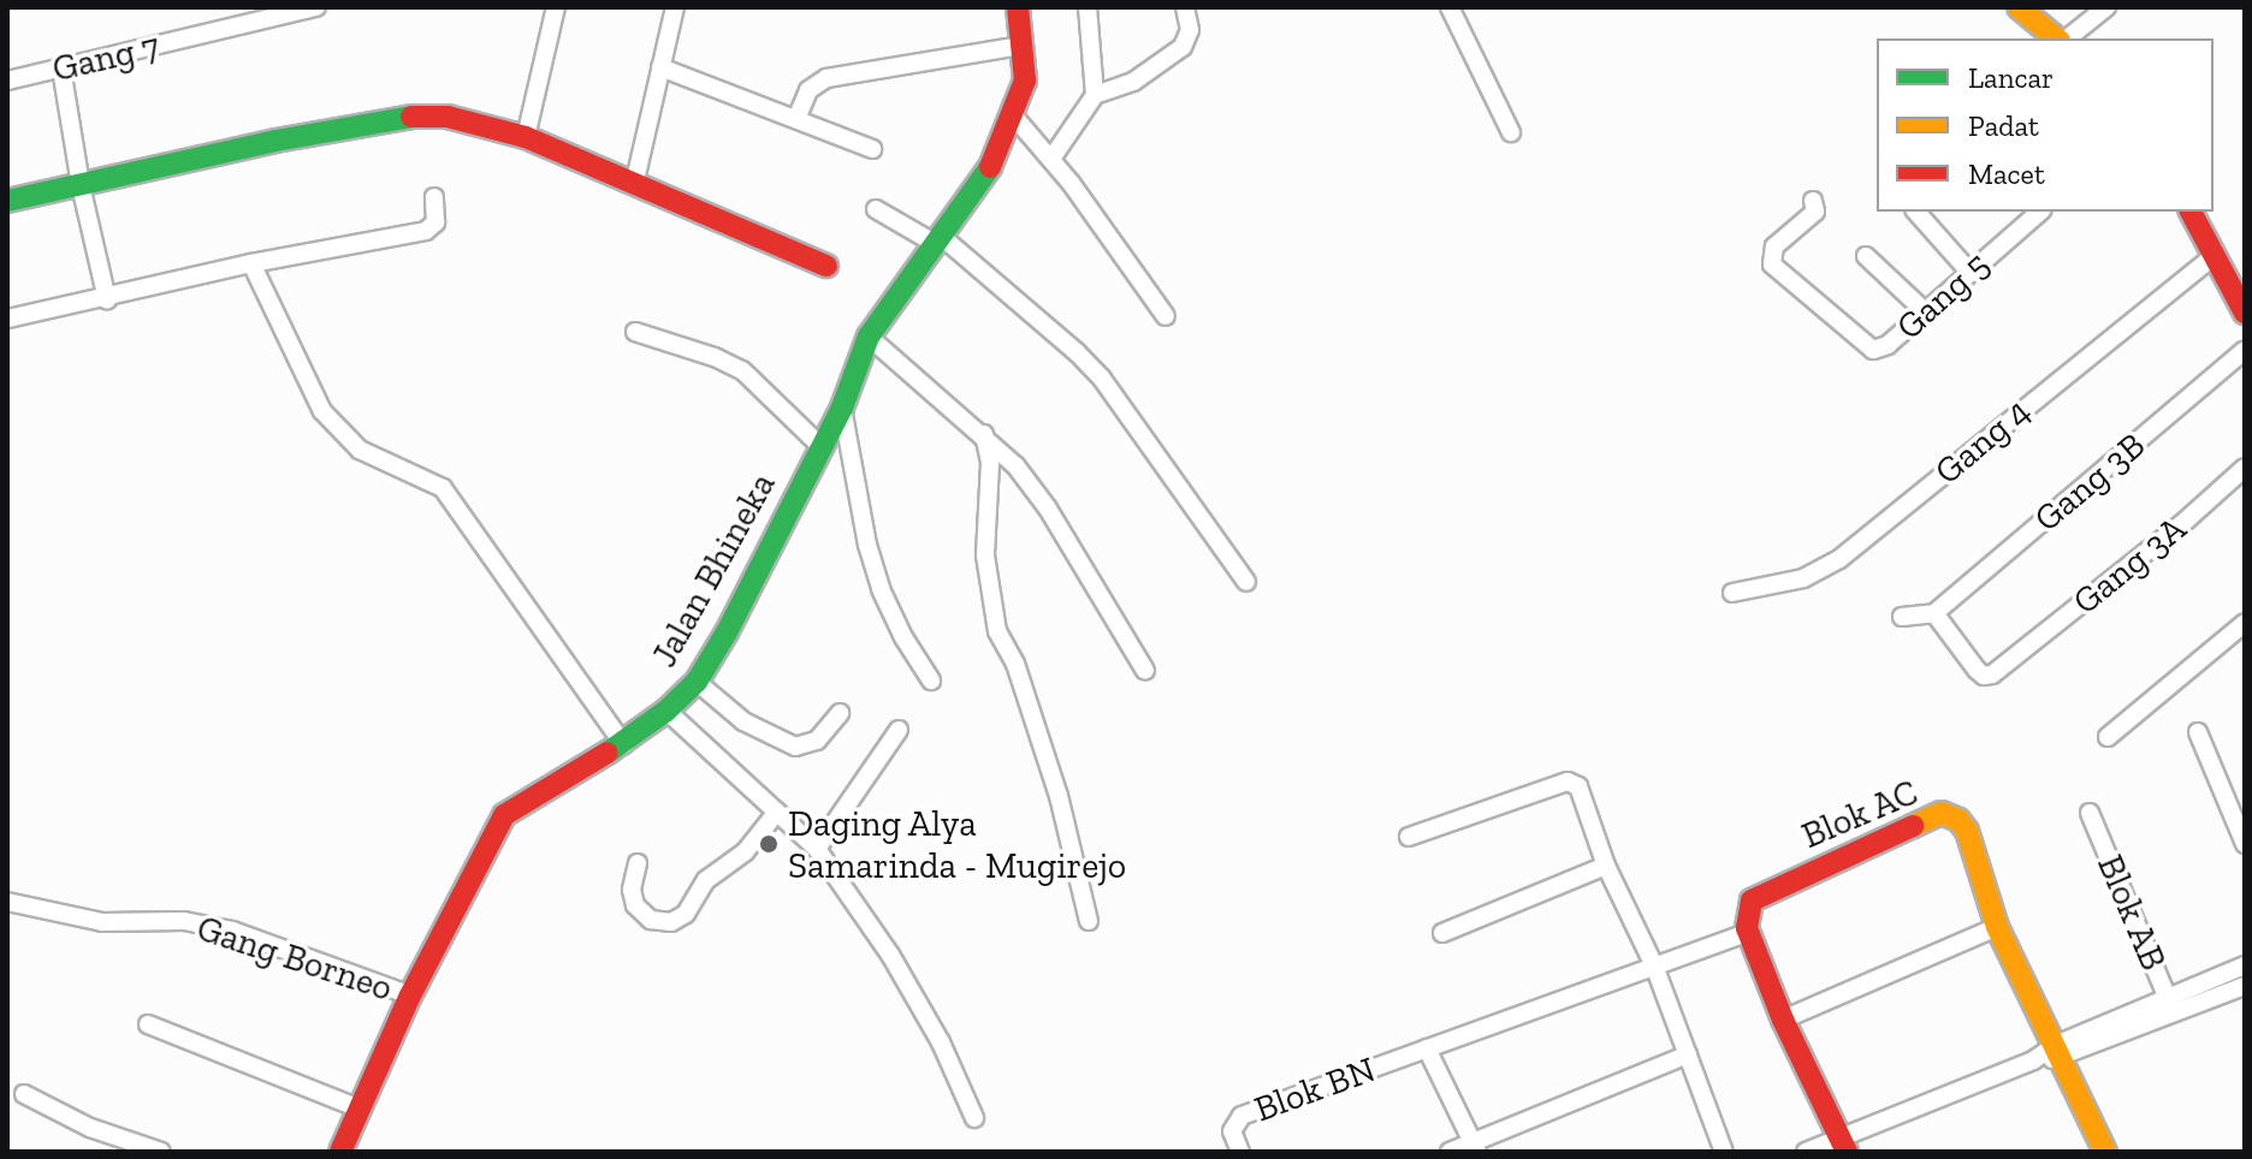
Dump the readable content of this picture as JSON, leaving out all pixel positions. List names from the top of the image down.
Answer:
{
  "streets": {
    "street": [
      "Gang 7",
      "Gang 5",
      "Gang 4",
      "Gang 3B",
      "Gang 3A",
      "Jalan Bhineka",
      "Blok AC",
      "Blok AB",
      "Gang Borneo",
      "Blok BN"
    ]
  },
  "crossings": [
    ["Gang 3B", "Gang 3A"],
    ["Jalan Bhineka", "Gang Borneo"]
  ],
  "places": ["Daging Alya Samarinda - Mugirejo"],
  "legend": ["Lancar", "Padat", "Macet"]
}
